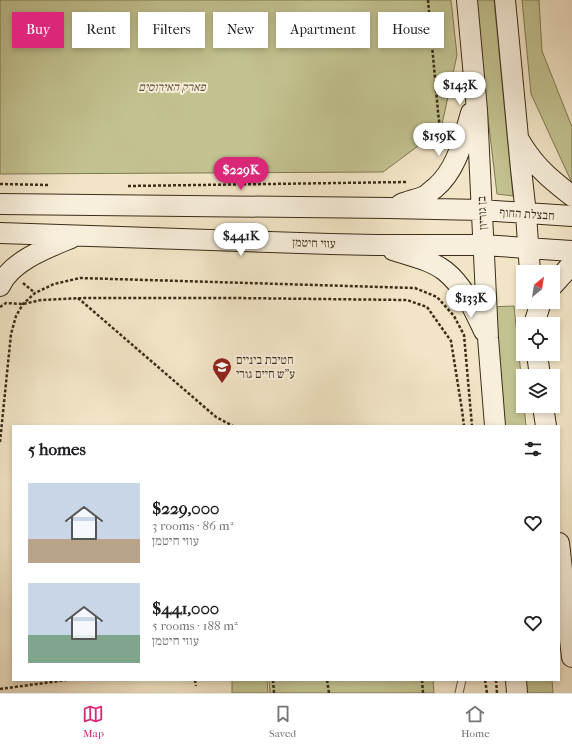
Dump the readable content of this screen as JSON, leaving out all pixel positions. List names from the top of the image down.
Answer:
{
  "streets": {
    "main road": ["בן גוריון", "חבצלת החוף", "עוזי חיטמן"]
  },
  "crossings": [
    ["בן גוריון", "חבצלת החוף"],
    ["בן גוריון", "עוזי חיטמן"]
  ],
  "parks": ["פארק האירוסים"],
  "places": {
    "school or university": ["חטיבת ביניים ע\"ש חיים גורי"]
  },
  "north": "top right",
  "page": {
    "chip": [
      "Buy",
      "Rent",
      "Filters",
      "New",
      "Apartment",
      "House"
    ],
    "price": [
      "$143K",
      "$159K",
      "$229K",
      "$441K",
      "$133K"
    ],
    "heading": "5 homes",
    "list": [
      {
        "name": "$229,000",
        "note": "3 rooms · 86 m² · עוזי חיטמן"
      },
      {
        "name": "$441,000",
        "note": "5 rooms · 188 m² · עוזי חיטמן"
      }
    ],
    "tabs": ["Map", "Saved", "Home"]
  }
}
